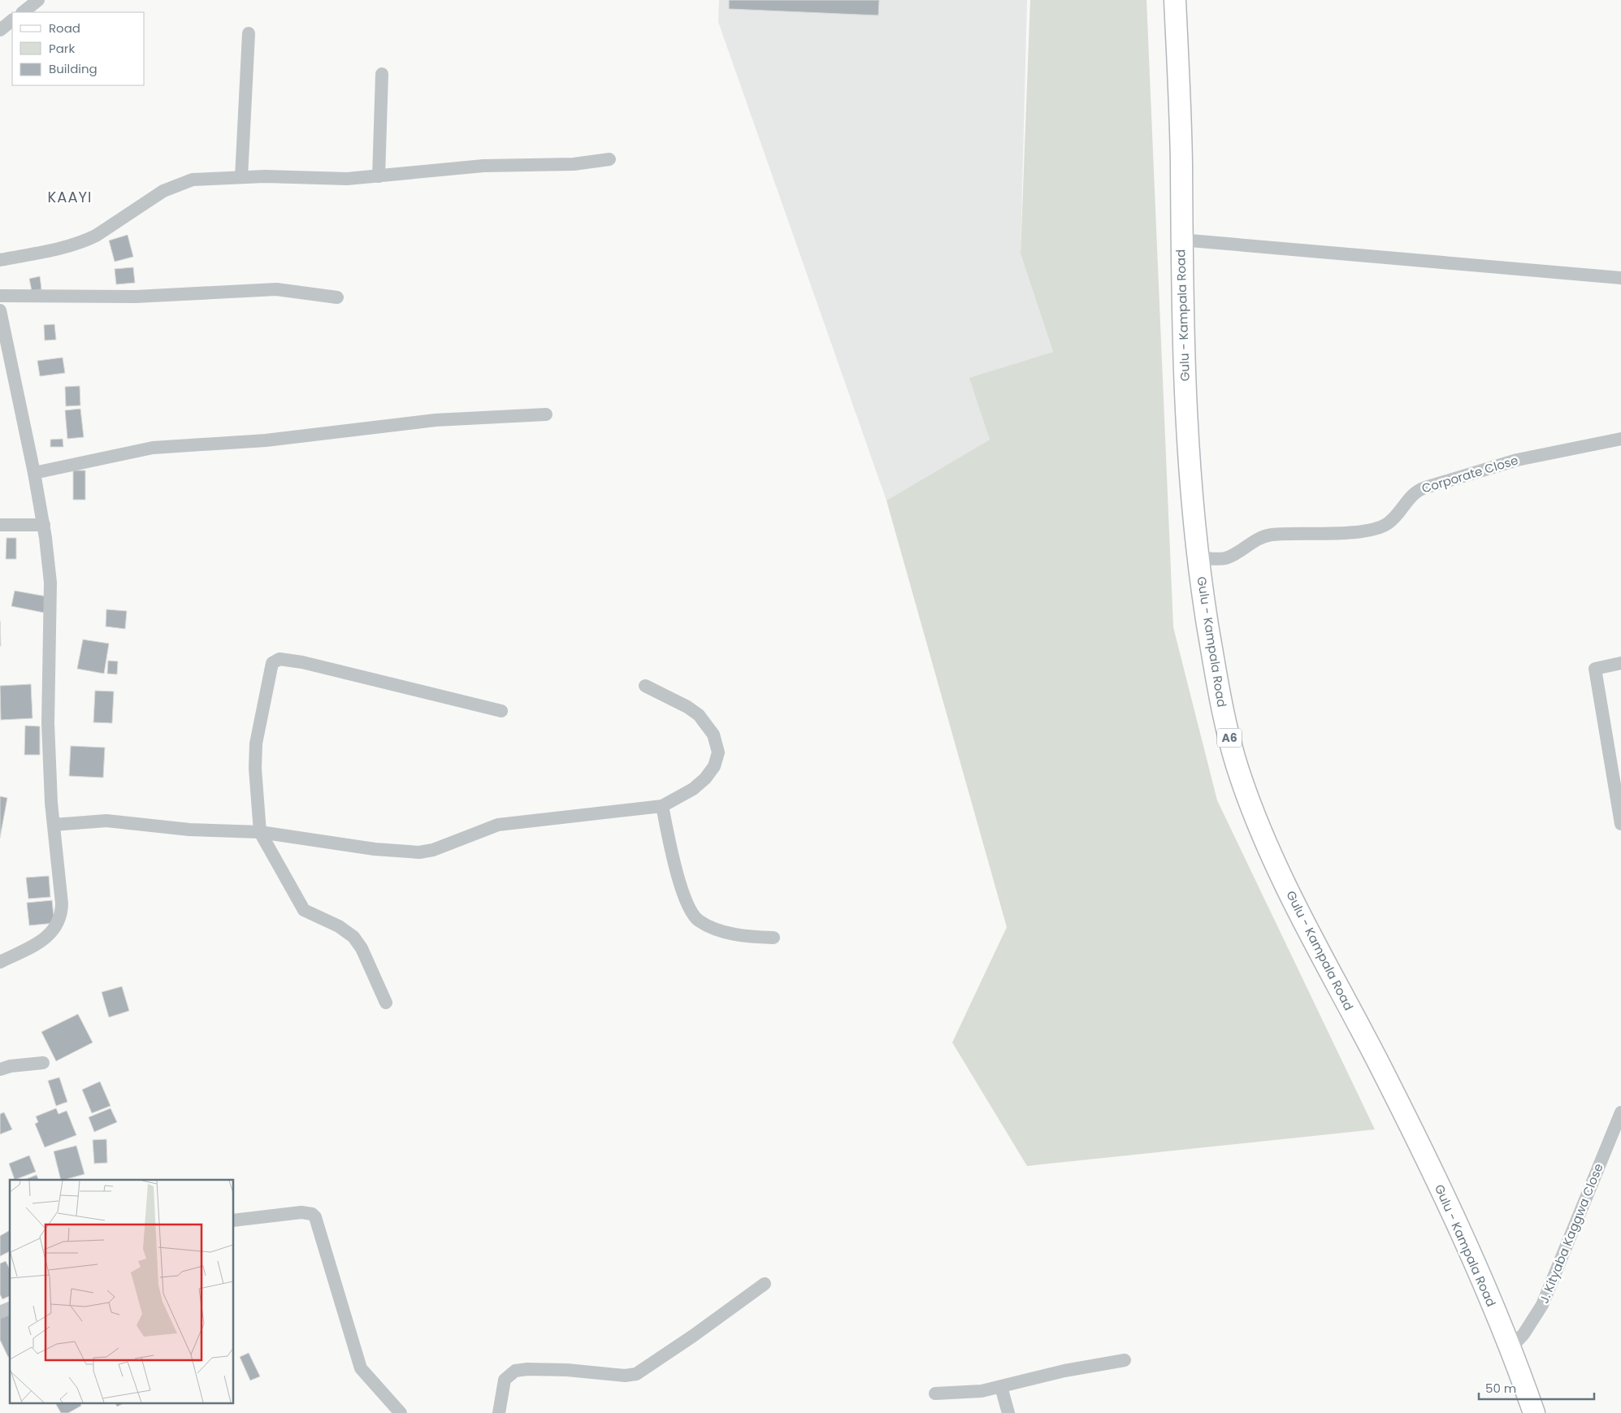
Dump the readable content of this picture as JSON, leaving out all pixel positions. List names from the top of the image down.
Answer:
{
  "streets": {
    "main road": ["Gulu - Kampala Road", "A6"],
    "street": ["Corporate Close", "J. Kityaba Kaggwa Close"]
  },
  "crossings": [
    ["Gulu - Kampala Road", "Corporate Close"],
    ["Gulu - Kampala Road", "J. Kityaba Kaggwa Close"]
  ],
  "districts": ["KAAYI"],
  "legend": ["Road", "Park", "Building"],
  "scale_bar": "50 m"
}
